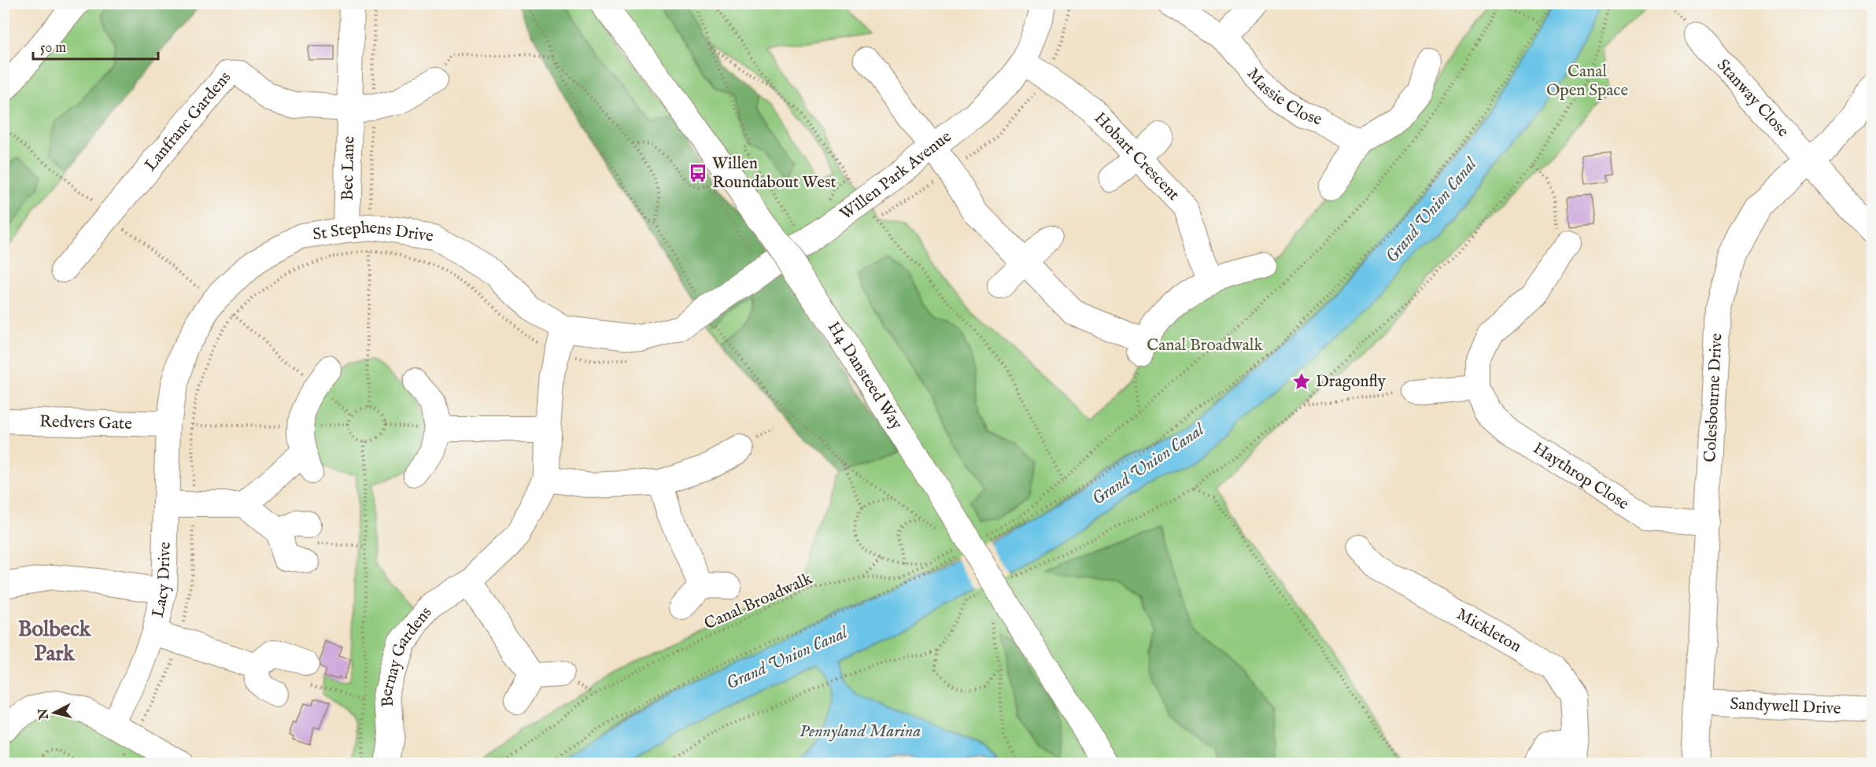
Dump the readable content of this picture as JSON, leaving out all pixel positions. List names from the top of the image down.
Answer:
{
  "streets": {
    "street": [
      "Massie Close",
      "Stanway Close",
      "Lanfranc Gardens",
      "Hobart Crescent",
      "Bec Lane",
      "Willen Park Avenue",
      "St Stephens Drive",
      "H4 Dansteed Way",
      "Colesbourne Drive",
      "Redvers Gate",
      "Haythrop Close",
      "Lacy Drive",
      "Mickleton",
      "Bernay Gardens",
      "Sandywell Drive"
    ],
    "path": ["Canal Broadwalk"]
  },
  "crossings": [
    ["Stanway Close", "Colesbourne Drive"],
    ["Lanfranc Gardens", "Bec Lane"],
    ["Hobart Crescent", "Willen Park Avenue"],
    ["Bec Lane", "St Stephens Drive"],
    ["Willen Park Avenue", "St Stephens Drive"],
    ["St Stephens Drive", "Redvers Gate"],
    ["St Stephens Drive", "Lacy Drive"],
    ["St Stephens Drive", "Bernay Gardens"],
    ["Colesbourne Drive", "Haythrop Close"],
    ["Colesbourne Drive", "Sandywell Drive"],
    ["Redvers Gate", "Lacy Drive"]
  ],
  "districts": ["Bolbeck Park"],
  "water": ["Grand Union Canal", "Pennyland Marina"],
  "parks": ["Canal Open Space", "Canal Broadwalk"],
  "places": {
    "bus stop": ["Willen Roundabout West"],
    "place": ["Dragonfly"]
  },
  "scale_bar": "50 m",
  "north": "left"
}
